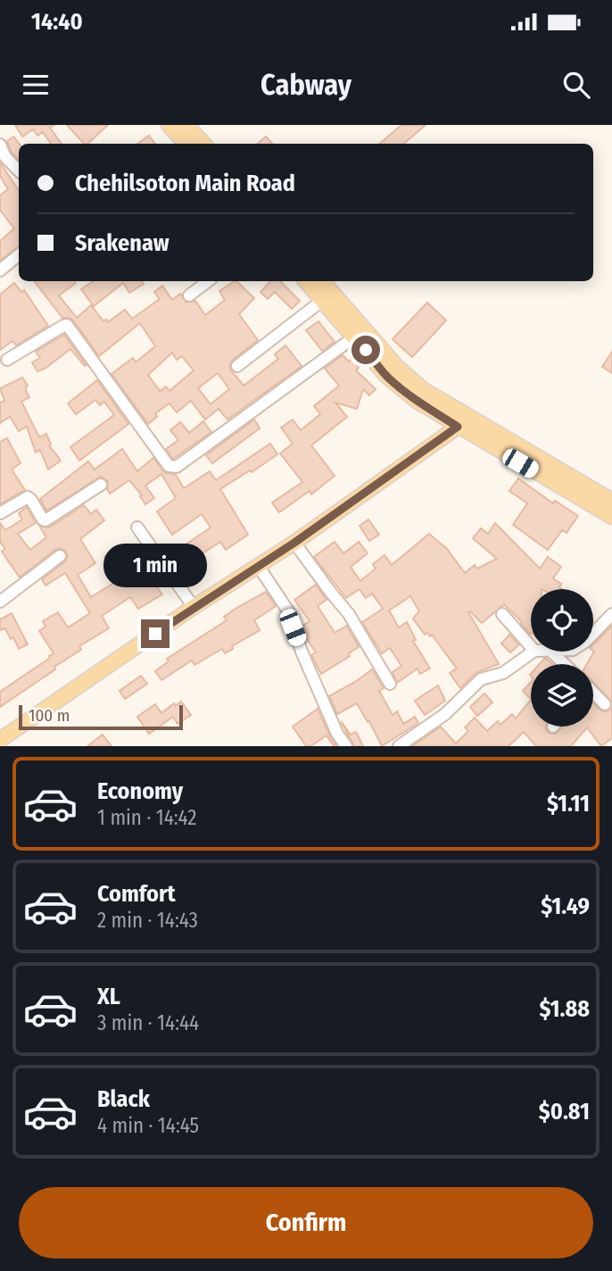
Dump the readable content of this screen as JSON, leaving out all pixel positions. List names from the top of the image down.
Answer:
{
  "scale_bar": "100 m",
  "page": {
    "status": "14:40",
    "header": "Cabway",
    "banner": ["Chehilsoton Main Road", "Srakenaw"],
    "bubble": "1 min",
    "scale": "100 m",
    "list": [
      {
        "name": "Economy",
        "note": "1 min · 14:42",
        "value": "$1.11"
      },
      {
        "name": "Comfort",
        "note": "2 min · 14:43",
        "value": "$1.49"
      },
      {
        "name": "XL",
        "note": "3 min · 14:44",
        "value": "$1.88"
      },
      {
        "name": "Black",
        "note": "4 min · 14:45",
        "value": "$0.81"
      }
    ],
    "buttons": "Confirm"
  }
}
